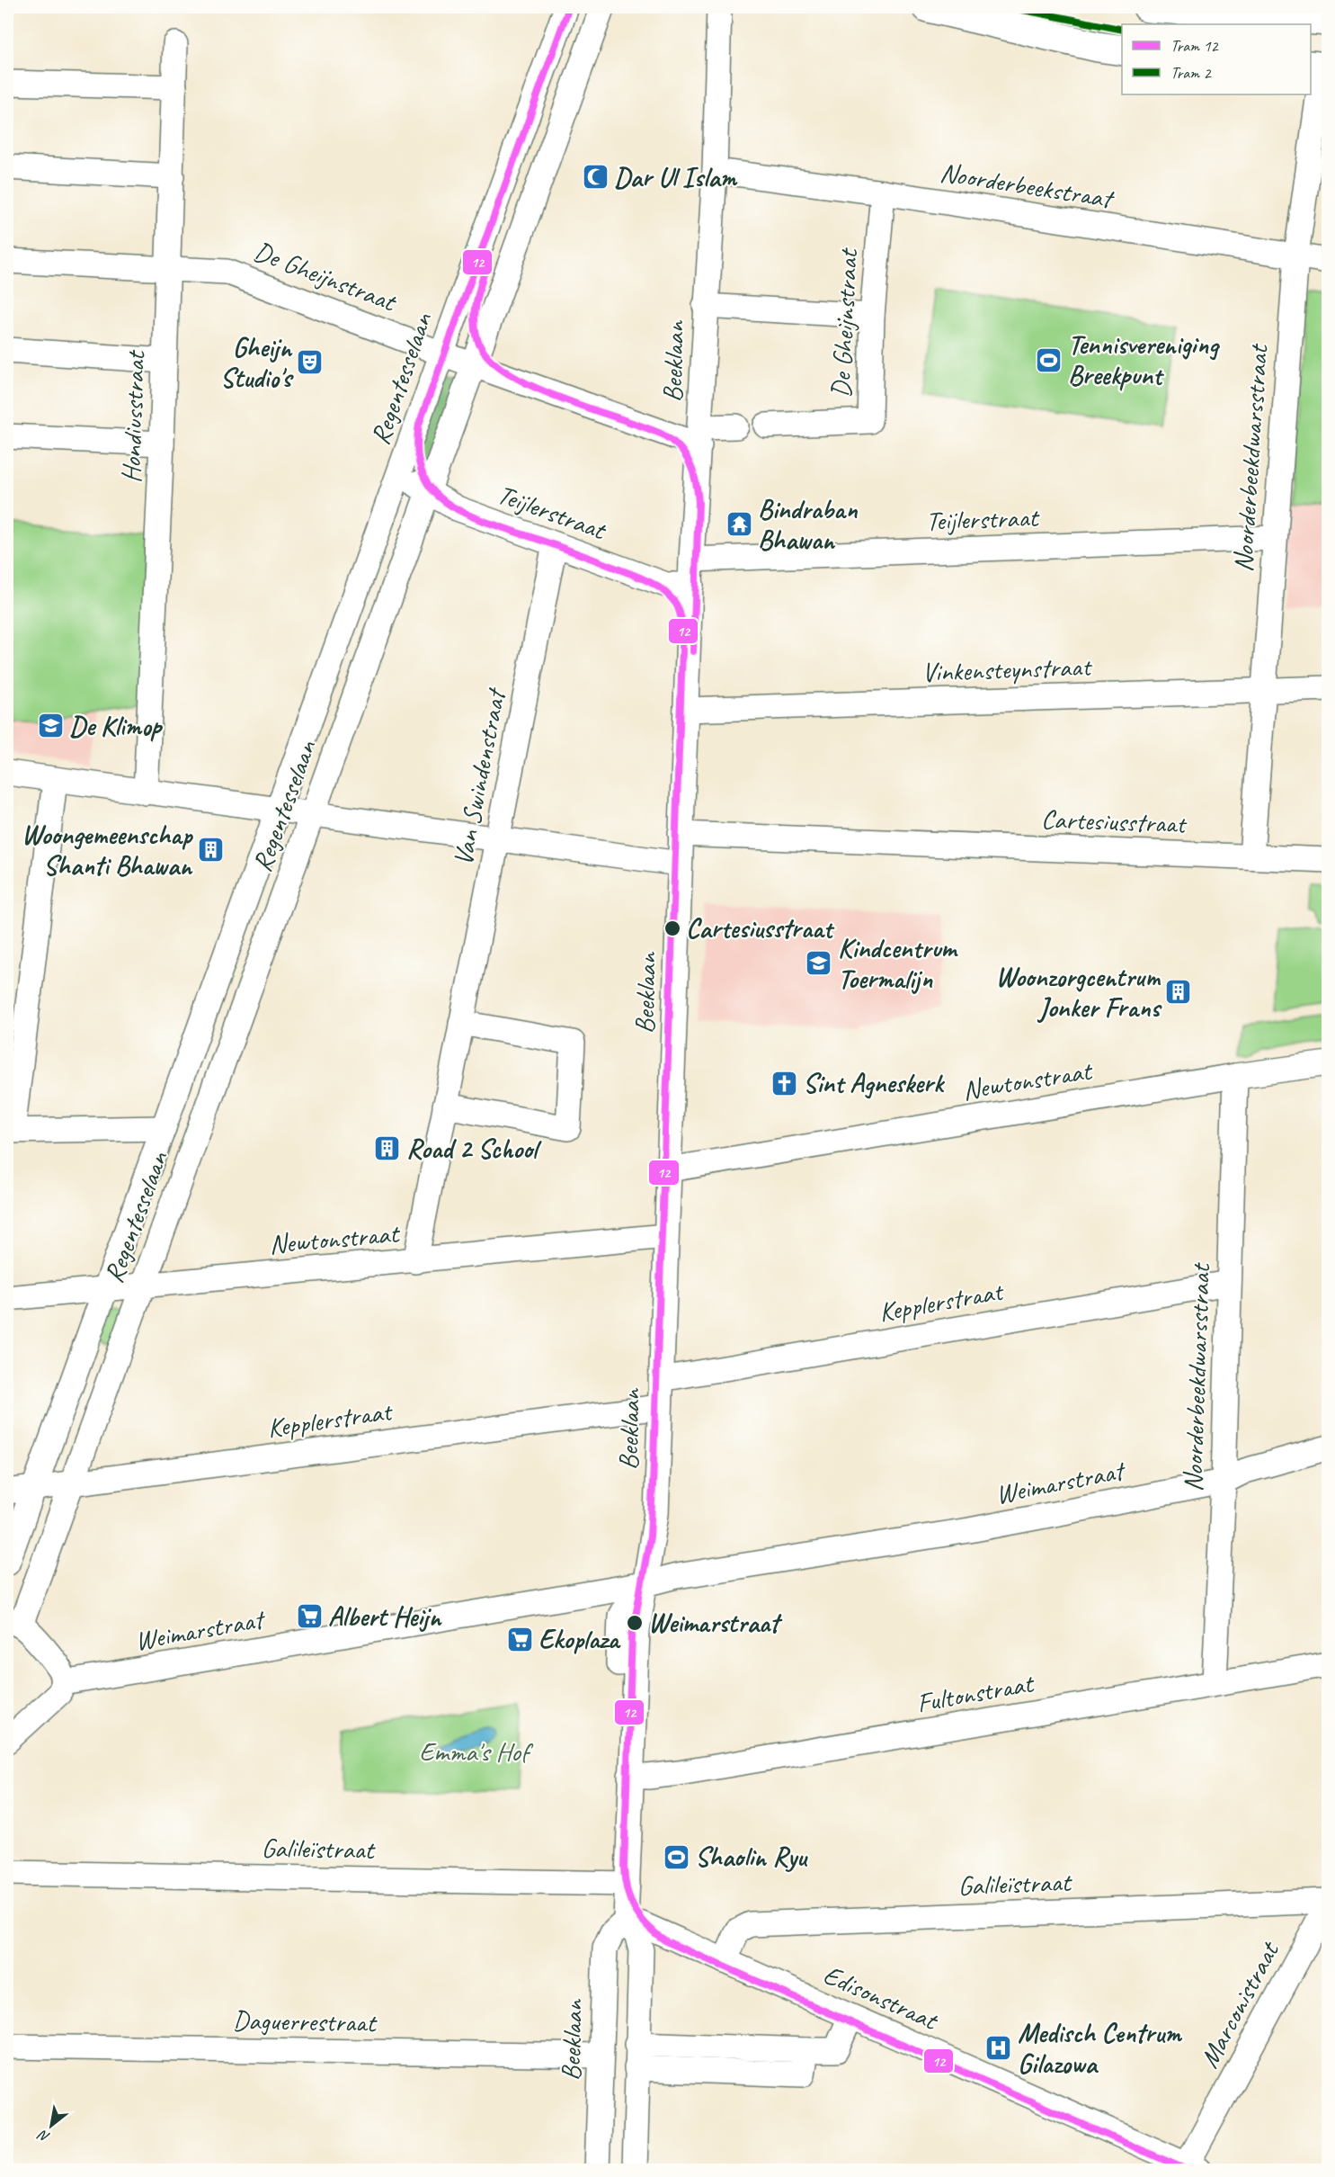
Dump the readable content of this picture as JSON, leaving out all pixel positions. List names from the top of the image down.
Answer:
{
  "streets": {
    "street": [
      "Noorderbeekstraat",
      "De Gheijnstraat",
      "Beeklaan",
      "Regentesselaan",
      "Hondiusstraat",
      "Noorderbeekdwarsstraat",
      "Teijlerstraat",
      "Vinkensteynstraat",
      "Van Swindenstraat",
      "Cartesiusstraat",
      "Newtonstraat",
      "Kepplerstraat",
      "Weimarstraat",
      "Fultonstraat",
      "Galileïstraat",
      "Edisonstraat",
      "Marconistraat",
      "Daguerrestraat"
    ]
  },
  "crossings": [
    ["Noorderbeekstraat", "De Gheijnstraat"],
    ["Noorderbeekstraat", "Beeklaan"],
    ["Noorderbeekstraat", "Noorderbeekdwarsstraat"],
    ["De Gheijnstraat", "Beeklaan"],
    ["De Gheijnstraat", "Regentesselaan"],
    ["De Gheijnstraat", "Hondiusstraat"],
    ["Beeklaan", "Teijlerstraat"],
    ["Beeklaan", "Vinkensteynstraat"],
    ["Beeklaan", "Cartesiusstraat"],
    ["Beeklaan", "Newtonstraat"],
    ["Beeklaan", "Kepplerstraat"],
    ["Beeklaan", "Weimarstraat"],
    ["Beeklaan", "Edisonstraat"],
    ["Beeklaan", "Daguerrestraat"],
    ["Regentesselaan", "Teijlerstraat"],
    ["Regentesselaan", "Newtonstraat"],
    ["Regentesselaan", "Kepplerstraat"],
    ["Noorderbeekdwarsstraat", "Teijlerstraat"],
    ["Noorderbeekdwarsstraat", "Vinkensteynstraat"],
    ["Noorderbeekdwarsstraat", "Cartesiusstraat"],
    ["Noorderbeekdwarsstraat", "Newtonstraat"],
    ["Noorderbeekdwarsstraat", "Kepplerstraat"],
    ["Noorderbeekdwarsstraat", "Weimarstraat"],
    ["Noorderbeekdwarsstraat", "Fultonstraat"],
    ["Teijlerstraat", "Van Swindenstraat"],
    ["Van Swindenstraat", "Newtonstraat"],
    ["Galileïstraat", "Edisonstraat"],
    ["Galileïstraat", "Marconistraat"],
    ["Edisonstraat", "Marconistraat"]
  ],
  "parks": ["Emma's Hof"],
  "places": {
    "mosque": ["Dar Ul Islam"],
    "sports": ["Tennisvereniging Breekpunt", "Shaolin Ryu"],
    "theatre": ["Gheijn Studio's"],
    "temple": ["Bindraban Bhawan"],
    "school or university": ["De Klimop", "Kindcentrum Toermalijn"],
    "building": ["Woongemeenschap Shanti Bhawan", "Woonzorgcentrum Jonker Frans", "Road 2 School"],
    "other": ["Cartesiusstraat", "Weimarstraat"],
    "church": ["Sint Agneskerk"],
    "supermarket": ["Albert Heijn", "Ekoplaza"],
    "hospital": ["Medisch Centrum Gilazowa"]
  },
  "lines": ["tram line 12", "tram line 2"],
  "legend": ["Tram 12", "Tram 2"],
  "north": "bottom left"
}
